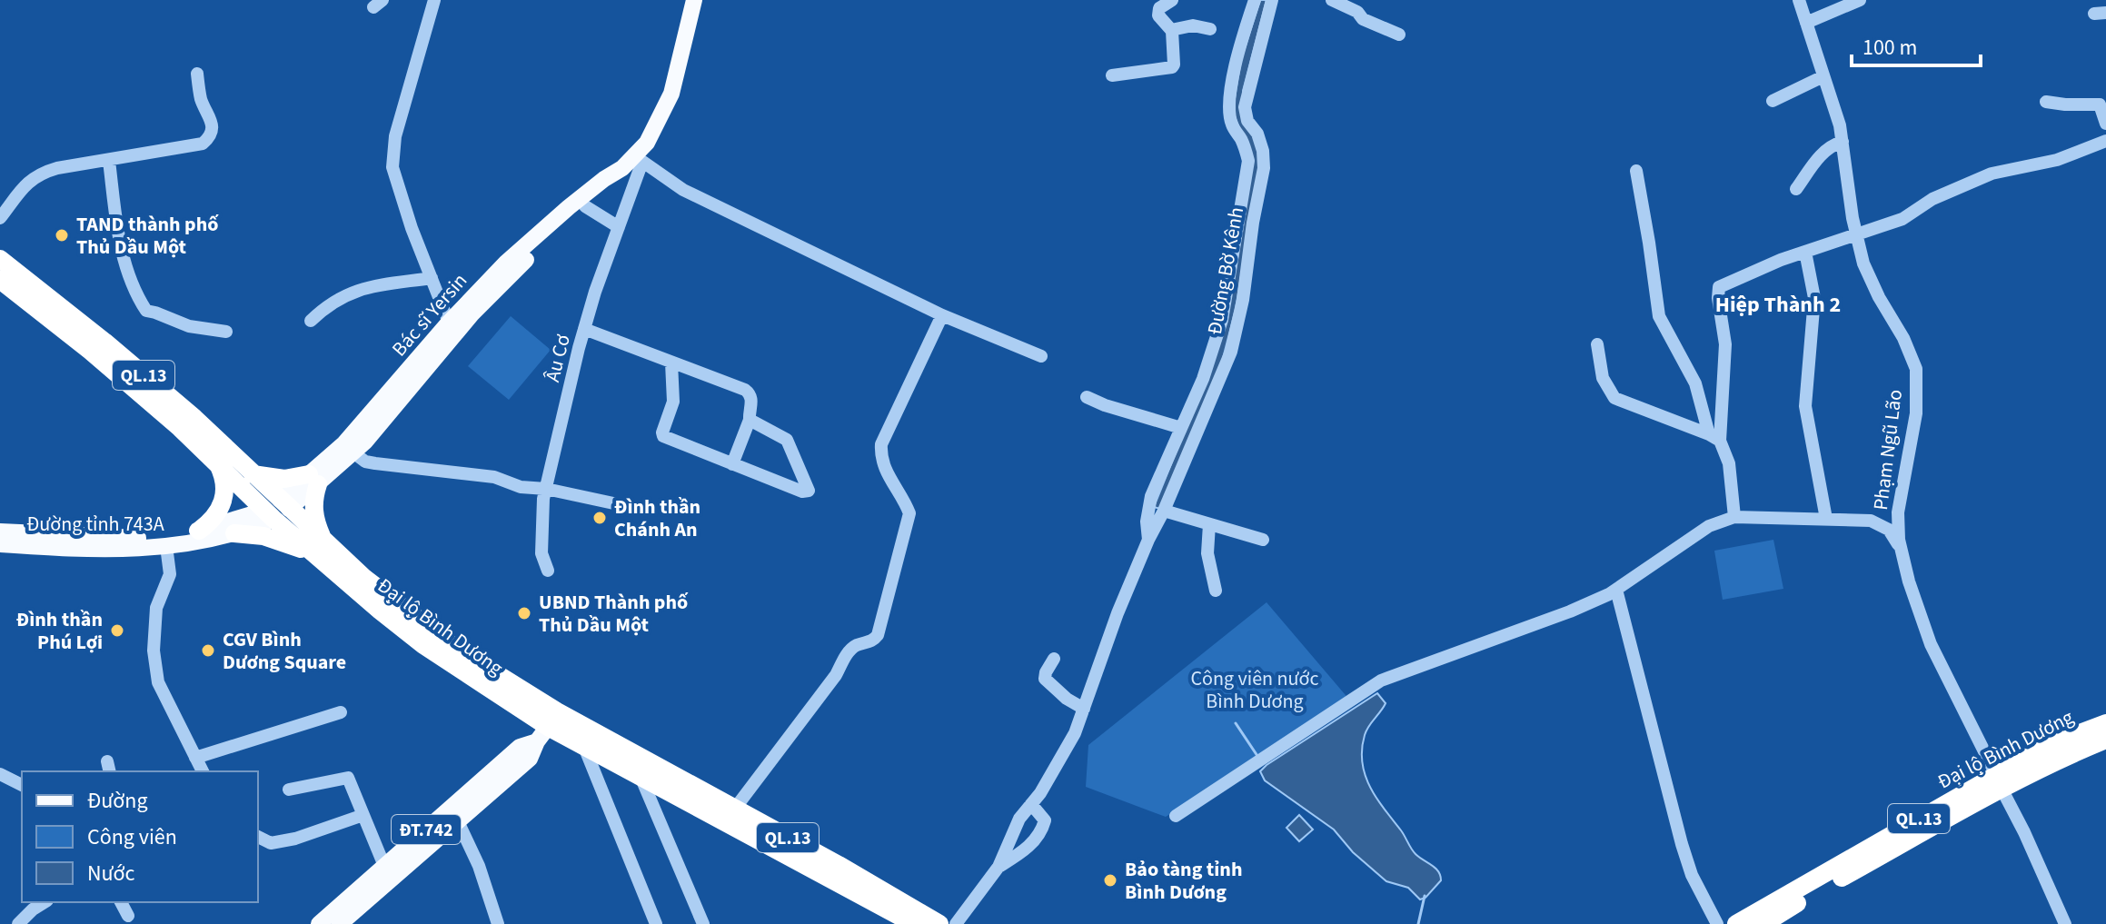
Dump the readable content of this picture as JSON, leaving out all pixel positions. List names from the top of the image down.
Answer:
{
  "streets": {
    "highway": ["QL.13", "Đại lộ Bình Dương"],
    "main road": ["Bác sĩ Yersin", "Đường tỉnh 743A", "ĐT.742"],
    "street": ["Đường Bờ Kênh", "Âu Cơ", "Phạm Ngũ Lão"]
  },
  "crossings": [
    ["Bác sĩ Yersin", "Âu Cơ"],
    ["Bác sĩ Yersin", "Đường tỉnh 743A"],
    ["Bác sĩ Yersin", "Đại lộ Bình Dương"],
    ["Phạm Ngũ Lão", "Đại lộ Bình Dương"],
    ["Đường tỉnh 743A", "Đại lộ Bình Dương"],
    ["Đại lộ Bình Dương", "ĐT.742"]
  ],
  "districts": ["Hiệp Thành 2"],
  "parks": ["Công viên nước Bình Dương"],
  "places": [
    "TAND thành phố Thủ Dầu Một",
    "Đình thần Chánh An",
    "UBND Thành phố Thủ Dầu Một",
    "Đình thần Phú Lợi",
    "CGV Bình Dương Square",
    "Bảo tàng tỉnh Bình Dương"
  ],
  "legend": ["Đường", "Công viên", "Nước"],
  "scale_bar": "100 m"
}
